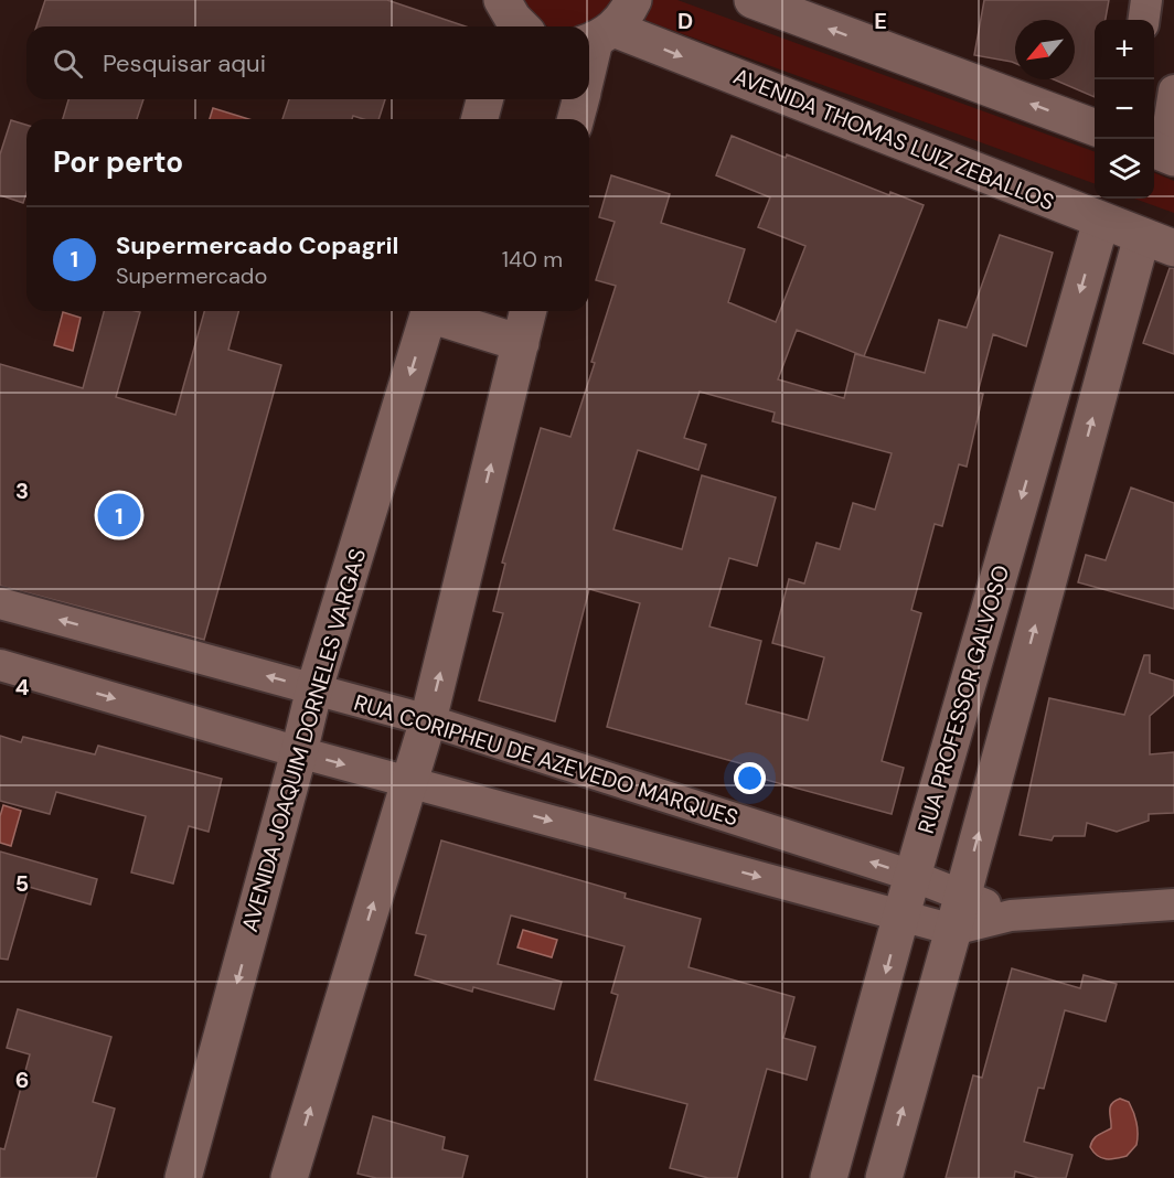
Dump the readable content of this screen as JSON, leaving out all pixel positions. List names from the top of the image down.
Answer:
{
  "streets": {
    "street": [
      "AVENIDA THOMAS LUIZ ZEBALLOS",
      "RUA PROFESSOR GALVOSO",
      "AVENIDA JOAQUIM DORNELES VARGAS",
      "RUA CORIPHEU DE AZEVEDO MARQUES"
    ]
  },
  "crossings": [
    ["AVENIDA THOMAS LUIZ ZEBALLOS", "RUA PROFESSOR GALVOSO"],
    ["RUA PROFESSOR GALVOSO", "RUA CORIPHEU DE AZEVEDO MARQUES"],
    ["AVENIDA JOAQUIM DORNELES VARGAS", "RUA CORIPHEU DE AZEVEDO MARQUES"]
  ],
  "north": "bottom left",
  "page": {
    "map_buttons": ["+", "−"],
    "search": "Pesquisar aqui",
    "heading": "Por perto",
    "list": [
      {
        "mark": "1",
        "name": "Supermercado Copagril",
        "note": "Supermercado",
        "value": "140 m"
      }
    ],
    "pins": "1"
  },
  "grid": {
    "columns": ["D", "E"],
    "rows": [
      "3",
      "4",
      "5",
      "6"
    ]
  }
}
